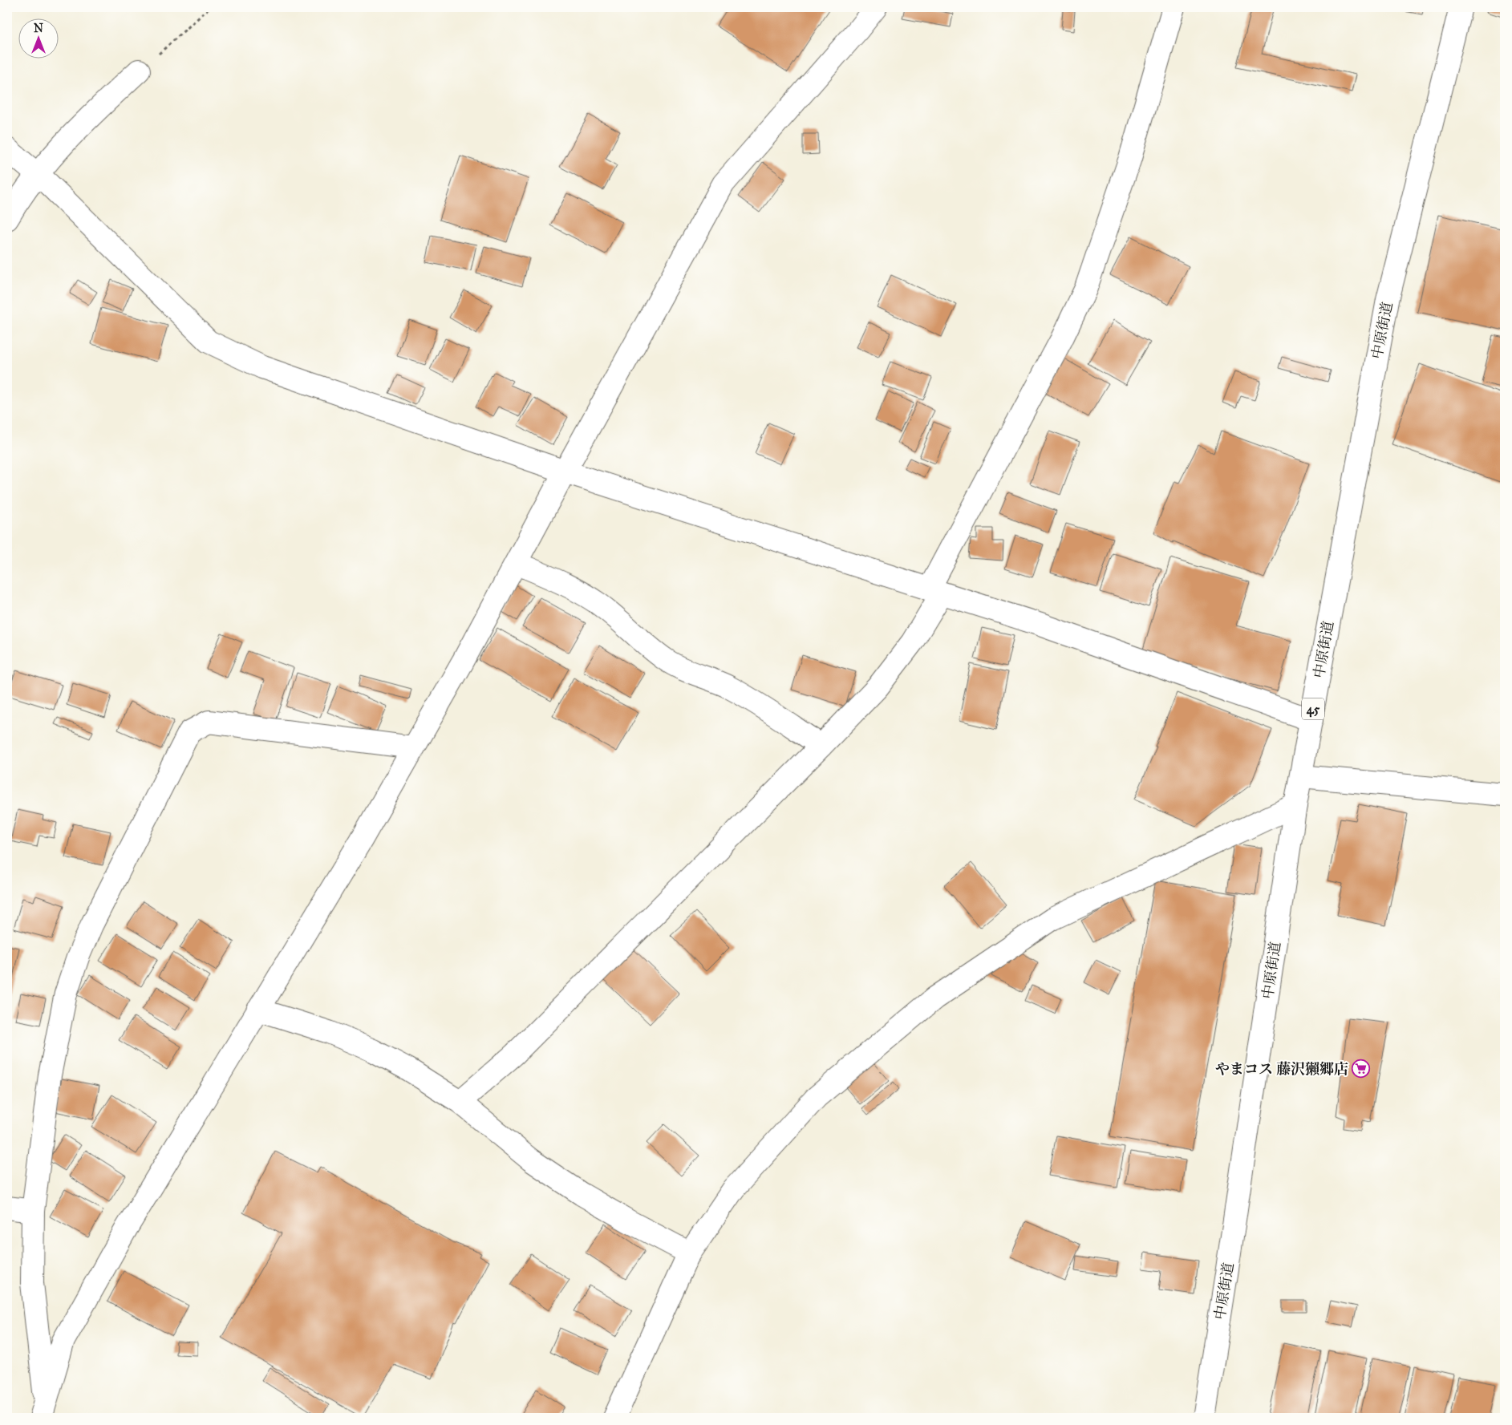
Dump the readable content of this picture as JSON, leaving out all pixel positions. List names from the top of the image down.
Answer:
{
  "streets": {
    "street": ["中原街道", "45"]
  },
  "places": {
    "supermarket": ["やまコス 藤沢獺郷店"]
  },
  "north": "top"
}
